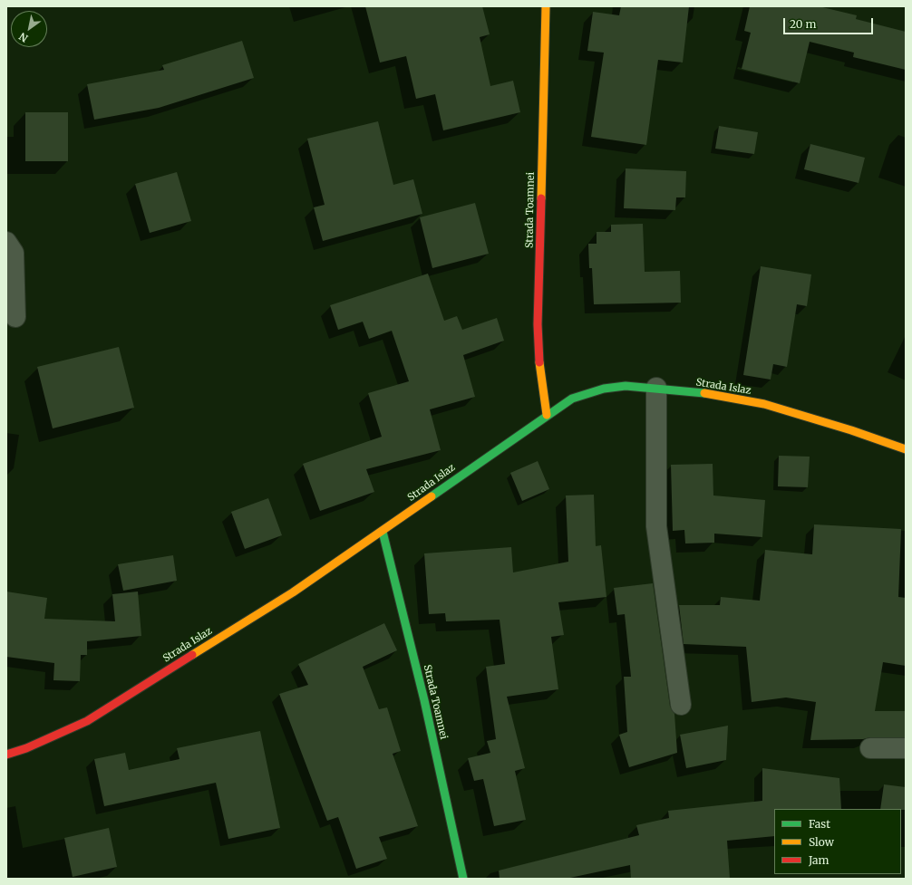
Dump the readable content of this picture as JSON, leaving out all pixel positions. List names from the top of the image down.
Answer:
{
  "streets": {
    "street": ["Strada Toamnei", "Strada Islaz"]
  },
  "crossings": [
    ["Strada Toamnei", "Strada Islaz"]
  ],
  "legend": ["Fast", "Slow", "Jam"],
  "scale_bar": "20 m",
  "north": "bottom left"
}
